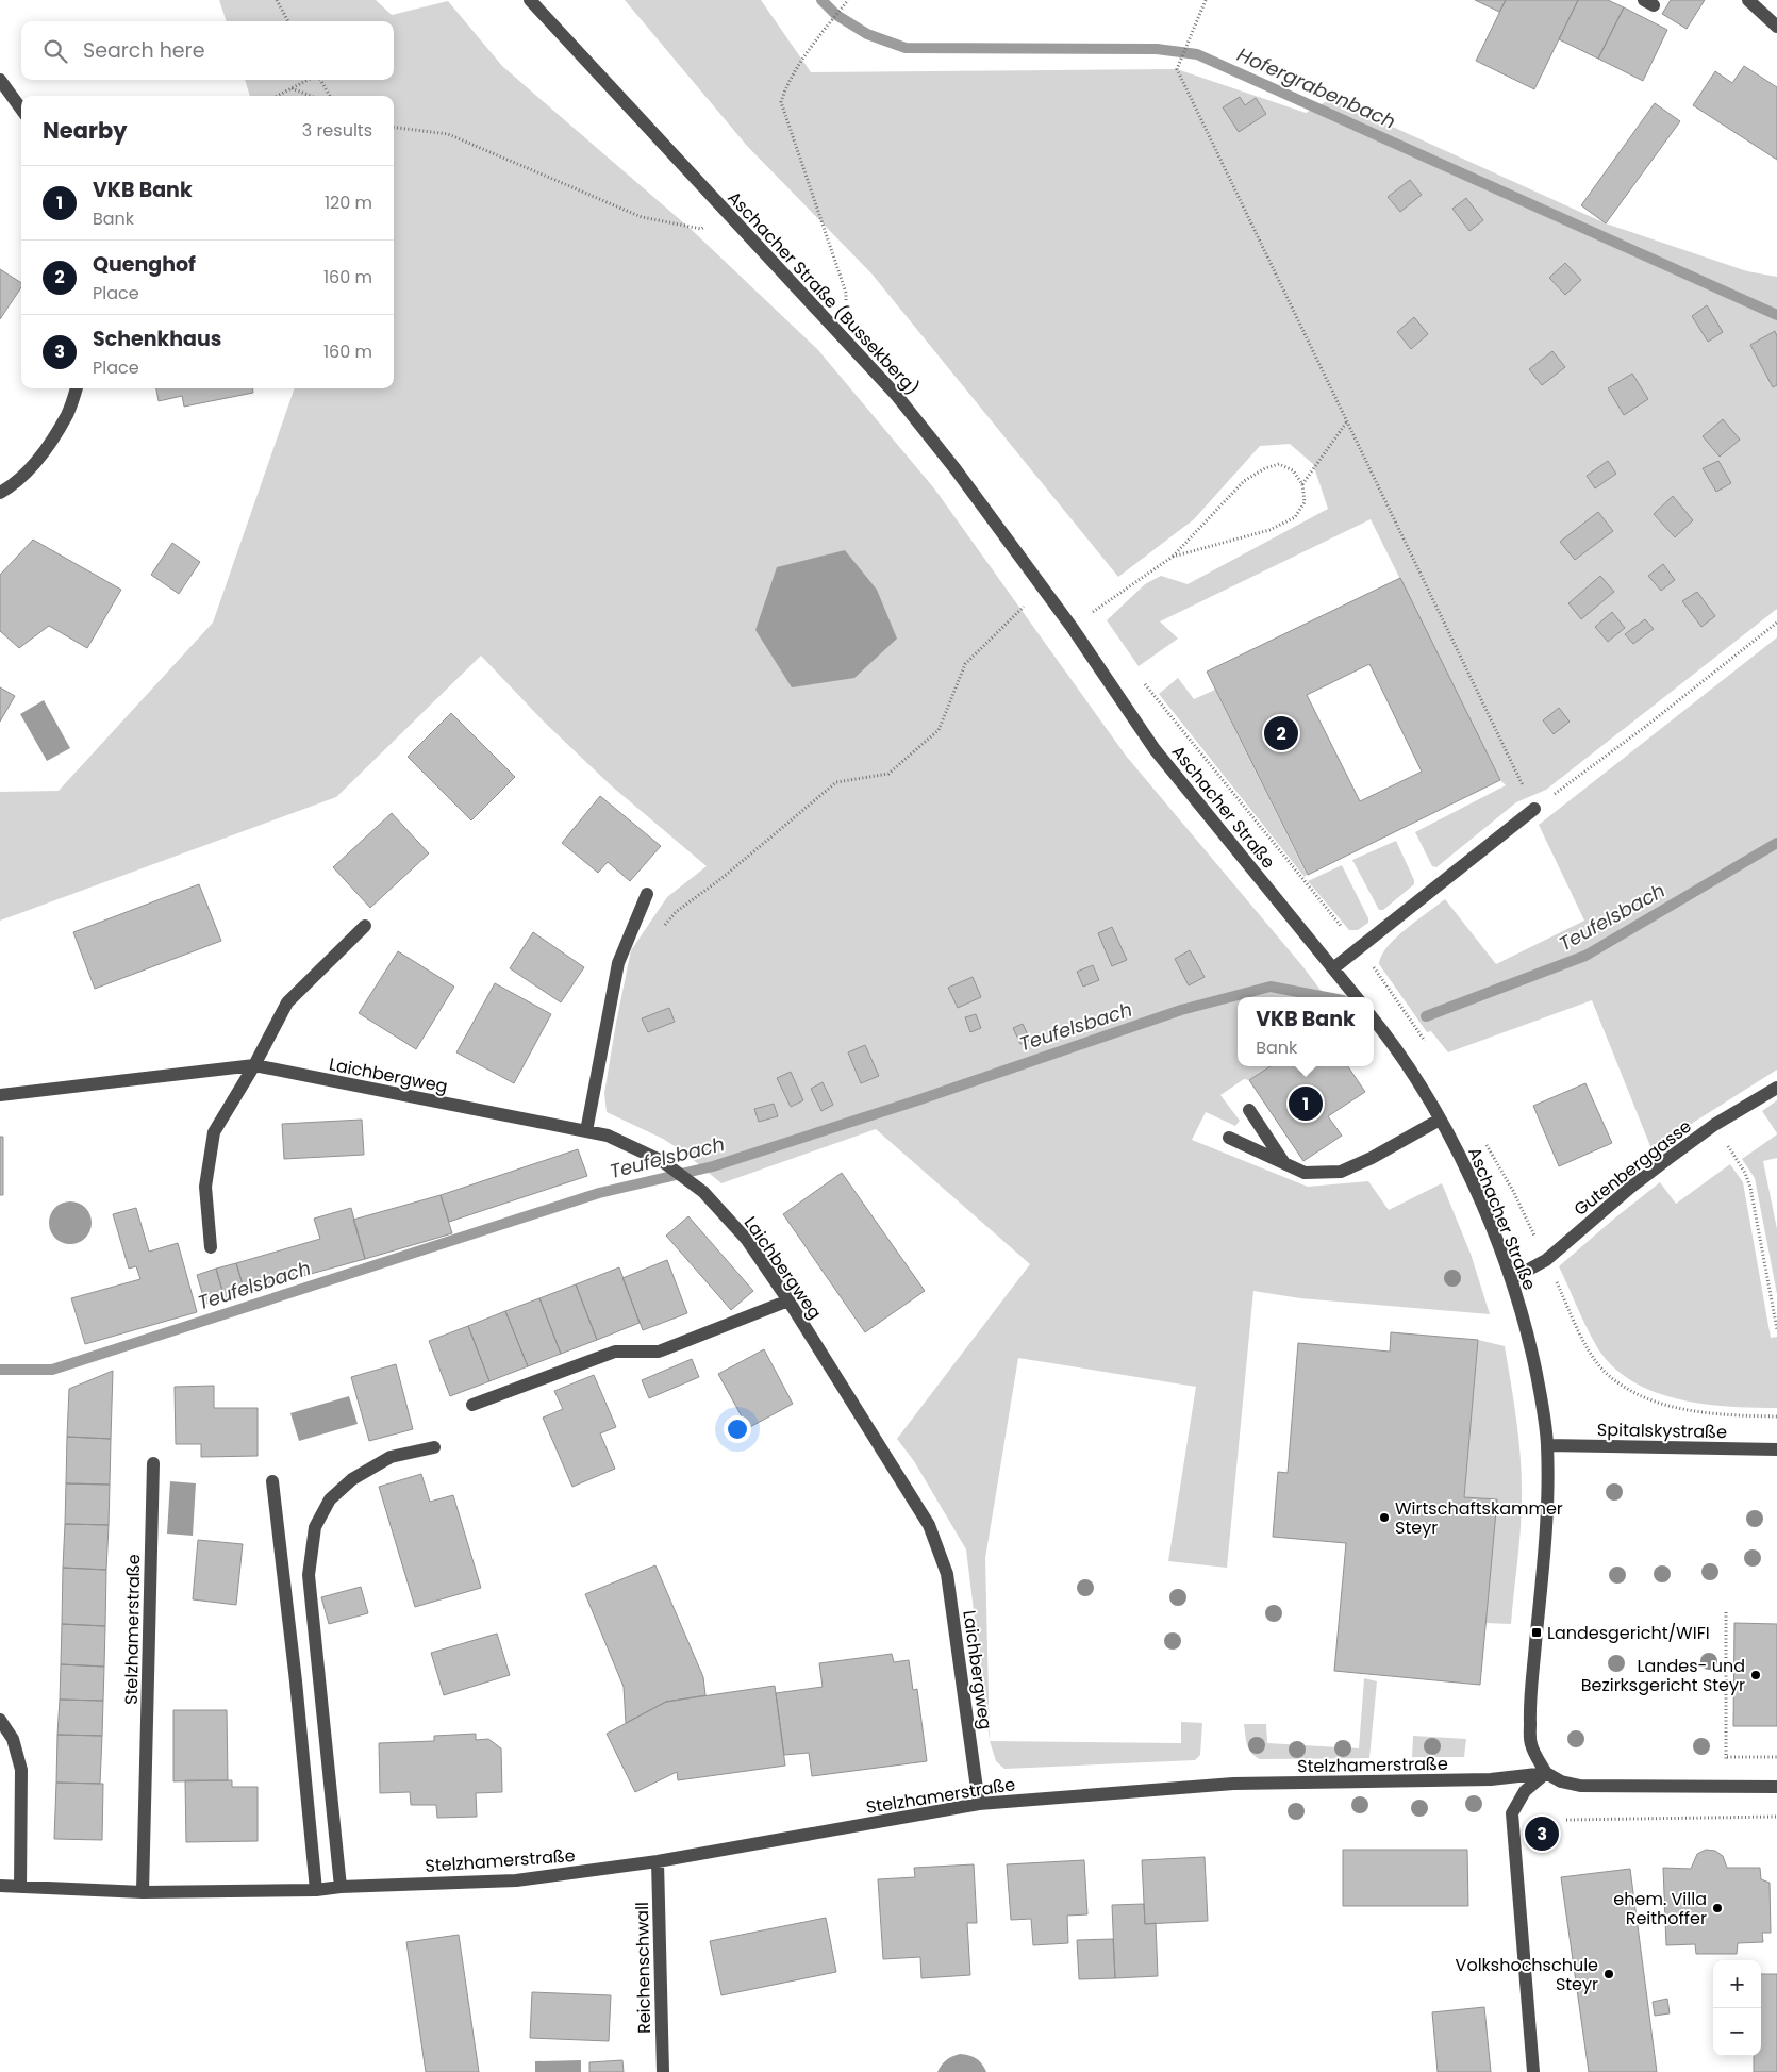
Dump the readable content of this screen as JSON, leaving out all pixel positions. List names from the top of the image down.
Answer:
{
  "streets": {
    "street": [
      "Aschacher Straße (Bussekberg)",
      "Aschacher Straße",
      "Laichbergweg",
      "Gutenberggasse",
      "Spitalskystraße",
      "Stelzhamerstraße",
      "Reichenschwall"
    ]
  },
  "crossings": [
    ["Aschacher Straße (Bussekberg)", "Aschacher Straße"],
    ["Aschacher Straße", "Gutenberggasse"],
    ["Aschacher Straße", "Spitalskystraße"],
    ["Aschacher Straße", "Stelzhamerstraße"],
    ["Laichbergweg", "Stelzhamerstraße"],
    ["Stelzhamerstraße", "Reichenschwall"]
  ],
  "water": ["Hofergrabenbach", "Teufelsbach"],
  "places": {
    "other": [
      "Wirtschaftskammer Steyr",
      "Landes- und Bezirksgericht Steyr",
      "ehem. Villa Reithoffer",
      "Volkshochschule Steyr"
    ],
    "transit": ["Landesgericht/WIFI"]
  },
  "page": {
    "search": "Search here",
    "heading": ["Nearby", "3 results"],
    "list": [
      {
        "mark": "1",
        "name": "VKB Bank",
        "note": "Bank",
        "value": "120 m"
      },
      {
        "mark": "2",
        "name": "Quenghof",
        "note": "Place",
        "value": "160 m"
      },
      {
        "mark": "3",
        "name": "Schenkhaus",
        "note": "Place",
        "value": "160 m"
      }
    ],
    "pins": ["2", "1", "3"],
    "popup": ["VKB Bank", "Bank"],
    "map_buttons": ["+", "−"]
  }
}
